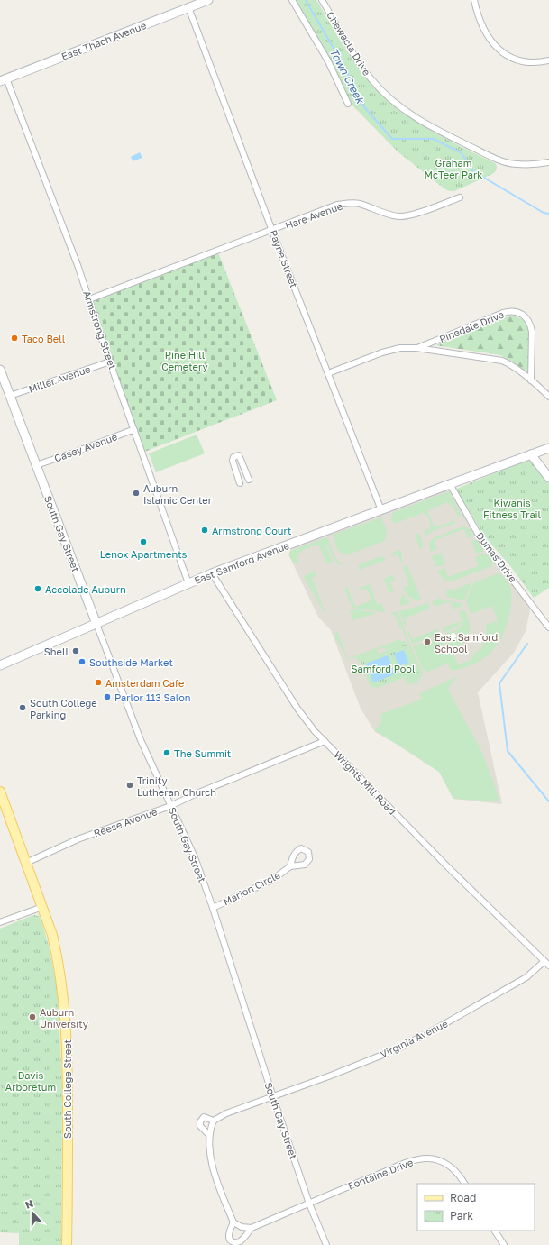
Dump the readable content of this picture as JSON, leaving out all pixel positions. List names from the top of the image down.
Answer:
{
  "streets": {
    "main road": ["South College Street"],
    "street": [
      "East Thach Avenue",
      "Chewacla Drive",
      "Hare Avenue",
      "Payne Street",
      "Pinedale Drive",
      "Armstrong Street",
      "Miller Avenue",
      "Casey Avenue",
      "South Gay Street",
      "Dumas Drive",
      "East Samford Avenue",
      "Wrights Mill Road",
      "Reese Avenue",
      "Marion Circle",
      "Virginia Avenue",
      "Fontaine Drive"
    ]
  },
  "crossings": [
    ["East Thach Avenue", "Payne Street"],
    ["East Thach Avenue", "Armstrong Street"],
    ["Hare Avenue", "Payne Street"],
    ["Hare Avenue", "Armstrong Street"],
    ["Payne Street", "Pinedale Drive"],
    ["Payne Street", "East Samford Avenue"],
    ["Armstrong Street", "Miller Avenue"],
    ["Armstrong Street", "Casey Avenue"],
    ["Armstrong Street", "East Samford Avenue"],
    ["Miller Avenue", "South Gay Street"],
    ["Casey Avenue", "South Gay Street"],
    ["South Gay Street", "East Samford Avenue"],
    ["South Gay Street", "Reese Avenue"],
    ["South Gay Street", "Marion Circle"],
    ["South Gay Street", "Virginia Avenue"],
    ["South Gay Street", "Fontaine Drive"],
    ["Dumas Drive", "East Samford Avenue"],
    ["East Samford Avenue", "Wrights Mill Road"],
    ["Wrights Mill Road", "Reese Avenue"],
    ["Wrights Mill Road", "Virginia Avenue"],
    ["Reese Avenue", "South College Street"]
  ],
  "water": ["Town Creek"],
  "parks": [
    "Graham McTeer Park",
    "Pine Hill Cemetery",
    "Kiwanis Fitness Trail",
    "Samford Pool",
    "Davis Arboretum"
  ],
  "places": [
    "Taco Bell",
    "Auburn Islamic Center",
    "Armstrong Court",
    "Lenox Apartments",
    "Accolade Auburn",
    "East Samford School",
    "Shell",
    "Southside Market",
    "Amsterdam Cafe",
    "Parlor 113 Salon",
    "South College Parking",
    "The Summit",
    "Trinity Lutheran Church",
    "Auburn University"
  ],
  "legend": ["Road", "Park"],
  "north": "top"
}
